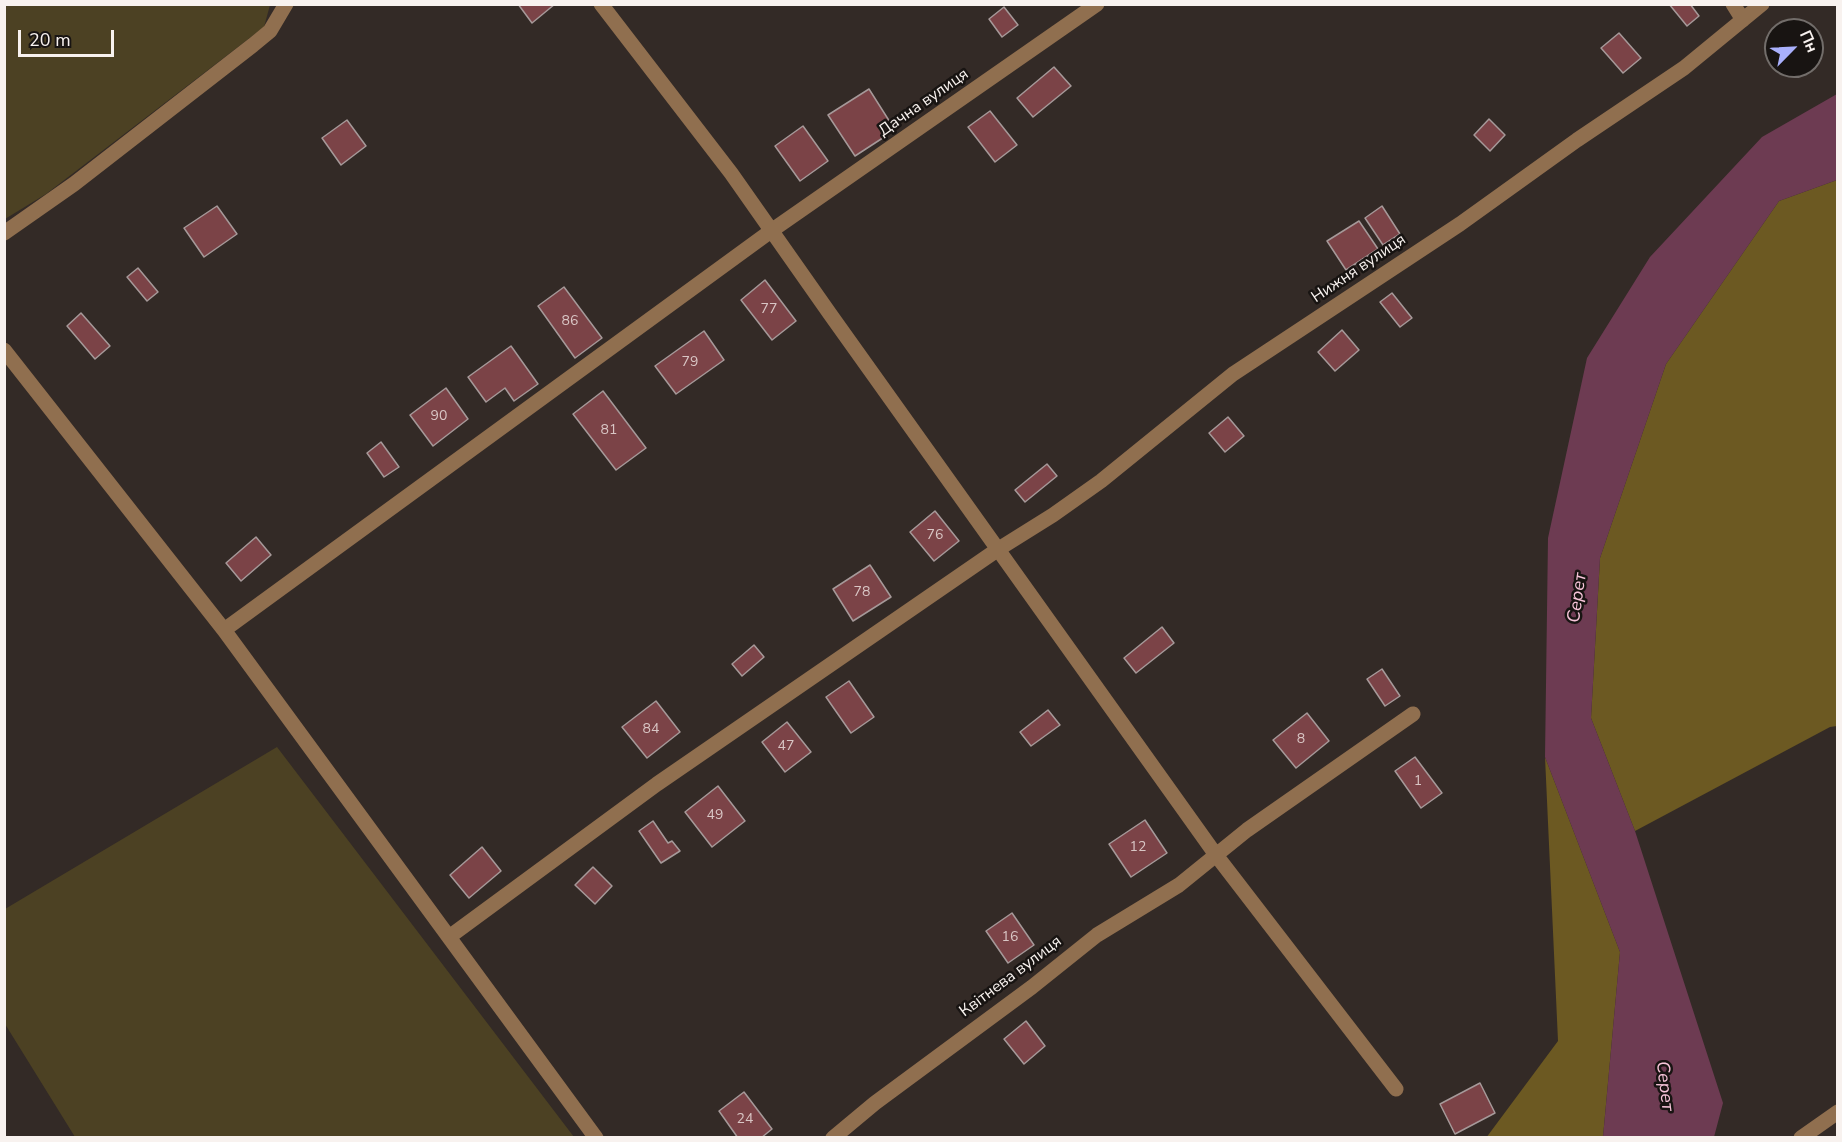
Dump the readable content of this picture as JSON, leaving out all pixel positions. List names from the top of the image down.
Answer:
{
  "streets": {
    "street": ["Дачна вулиця", "Нижня вулиця", "Квітнева вулиця"]
  },
  "water": ["Серет"],
  "house_numbers": [
    "77",
    "86",
    "79",
    "90",
    "81",
    "76",
    "78",
    "84",
    "8",
    "47",
    "1",
    "49",
    "12",
    "16",
    "24"
  ],
  "scale_bar": "20 m",
  "north": "top right"
}
